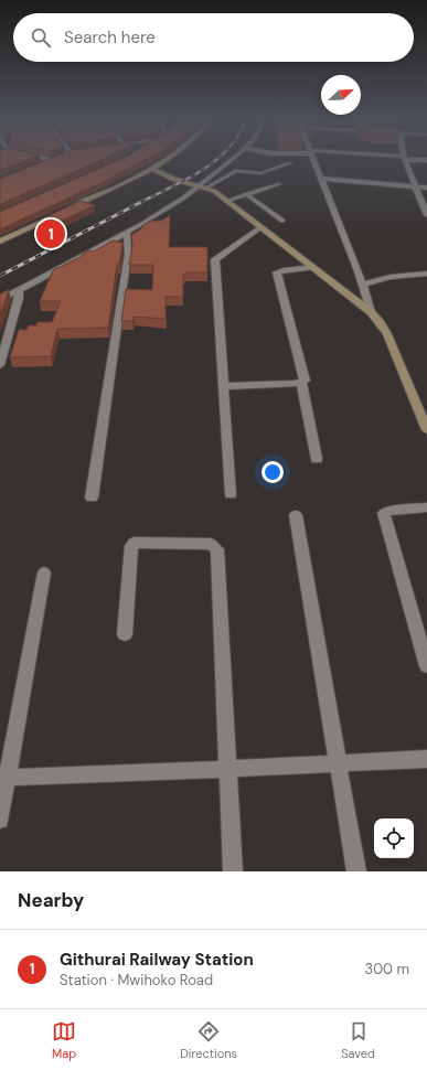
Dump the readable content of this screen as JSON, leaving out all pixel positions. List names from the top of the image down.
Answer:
{
  "north": "top right",
  "page": {
    "search": "Search here",
    "pins": "1",
    "heading": "Nearby",
    "list": [
      {
        "mark": "1",
        "name": "Githurai Railway Station",
        "note": "Station · Mwihoko Road",
        "value": "300 m"
      }
    ],
    "nav": ["Map", "Directions", "Saved"]
  }
}
